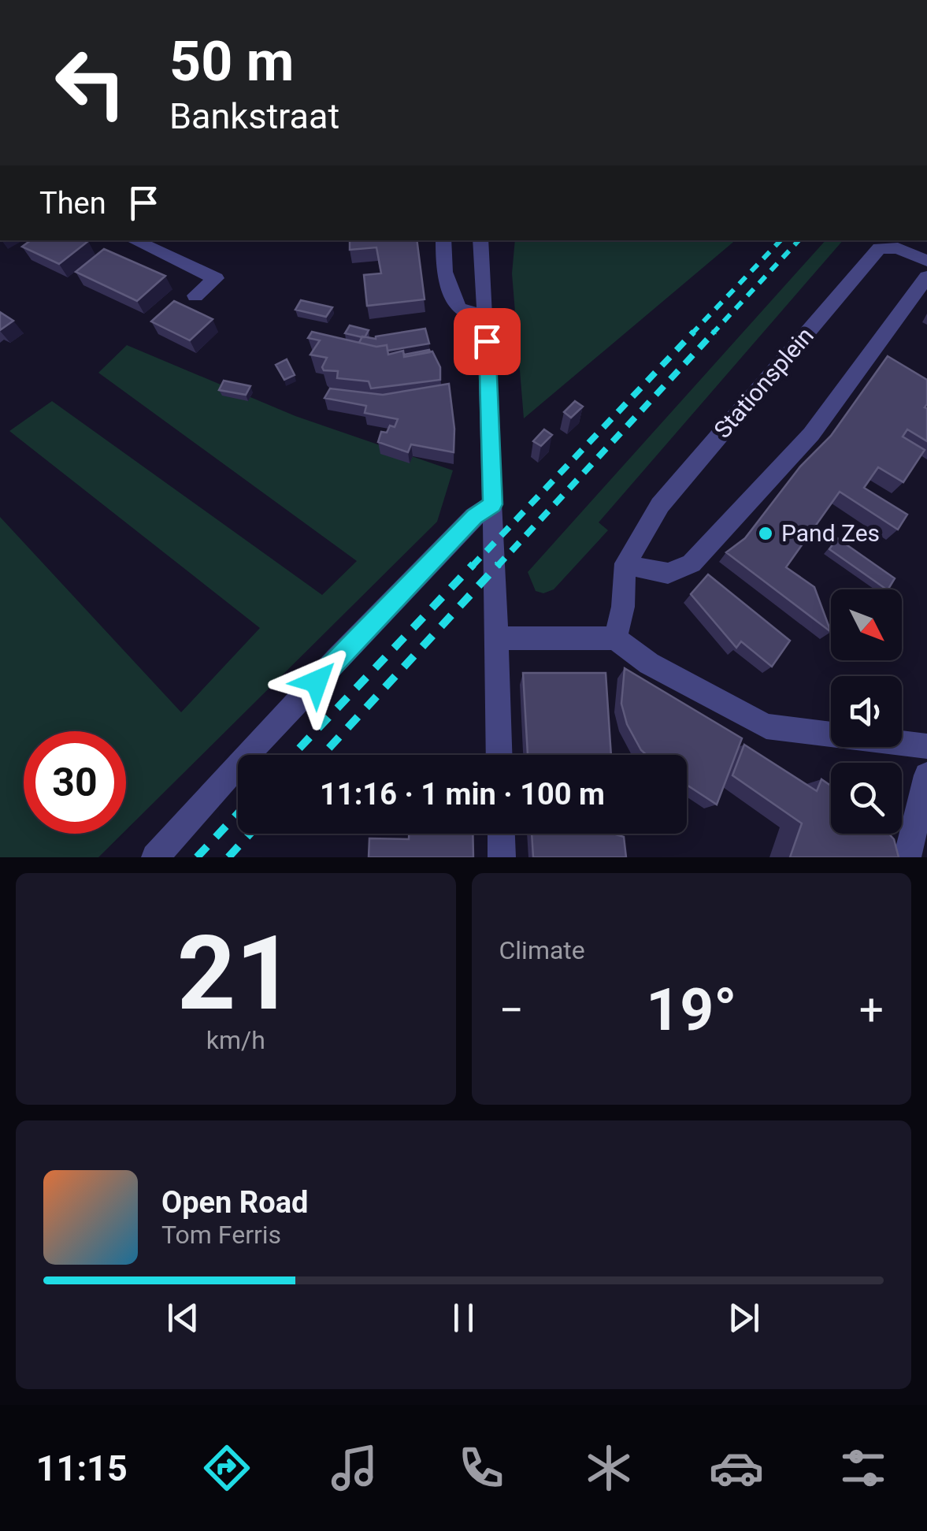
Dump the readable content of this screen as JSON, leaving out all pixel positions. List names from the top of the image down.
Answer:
{
  "streets": {
    "street": ["Stationsplein"]
  },
  "places": ["Pand Zes"],
  "north": "bottom right",
  "page": {
    "turn": ["50 m", "Bankstraat"],
    "then": "Then",
    "limit": "30",
    "trip": "11:16 · 1 min · 100 m",
    "tile": [
      ["21", "km/h"],
      "Climate"
    ],
    "heat": ["−", "19°", "+"],
    "song": ["Open Road", "Tom Ferris"],
    "tabs": "11:15"
  }
}
